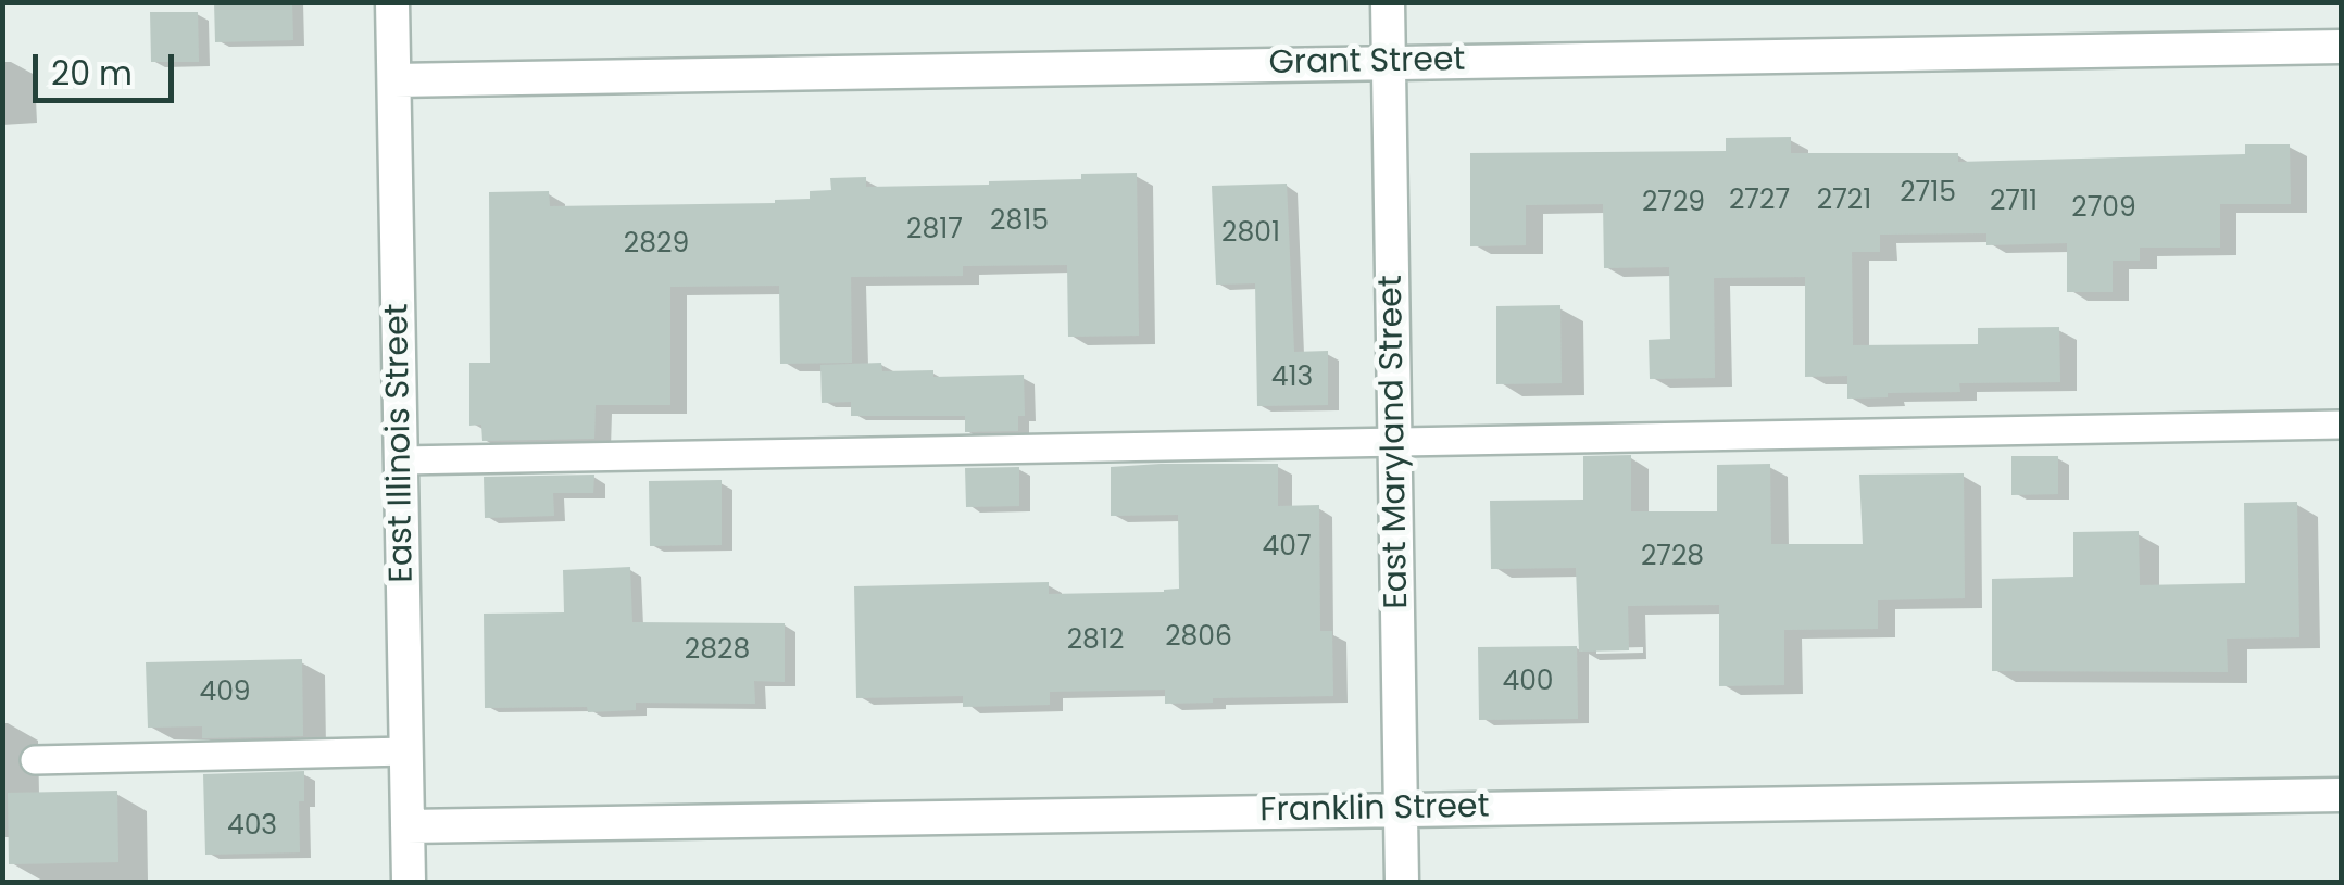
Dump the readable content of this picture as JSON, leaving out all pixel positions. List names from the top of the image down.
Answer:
{
  "streets": {
    "street": [
      "Grant Street",
      "East Maryland Street",
      "East Illinois Street",
      "Franklin Street"
    ]
  },
  "crossings": [
    ["Grant Street", "East Maryland Street"],
    ["Grant Street", "East Illinois Street"],
    ["East Maryland Street", "Franklin Street"],
    ["East Illinois Street", "Franklin Street"]
  ],
  "house_numbers": [
    "2715",
    "2727",
    "2721",
    "2711",
    "2729",
    "2709",
    "2815",
    "2817",
    "2801",
    "2829",
    "413",
    "407",
    "2728",
    "2806",
    "2812",
    "2828",
    "400",
    "409",
    "403"
  ],
  "scale_bar": "20 m"
}
